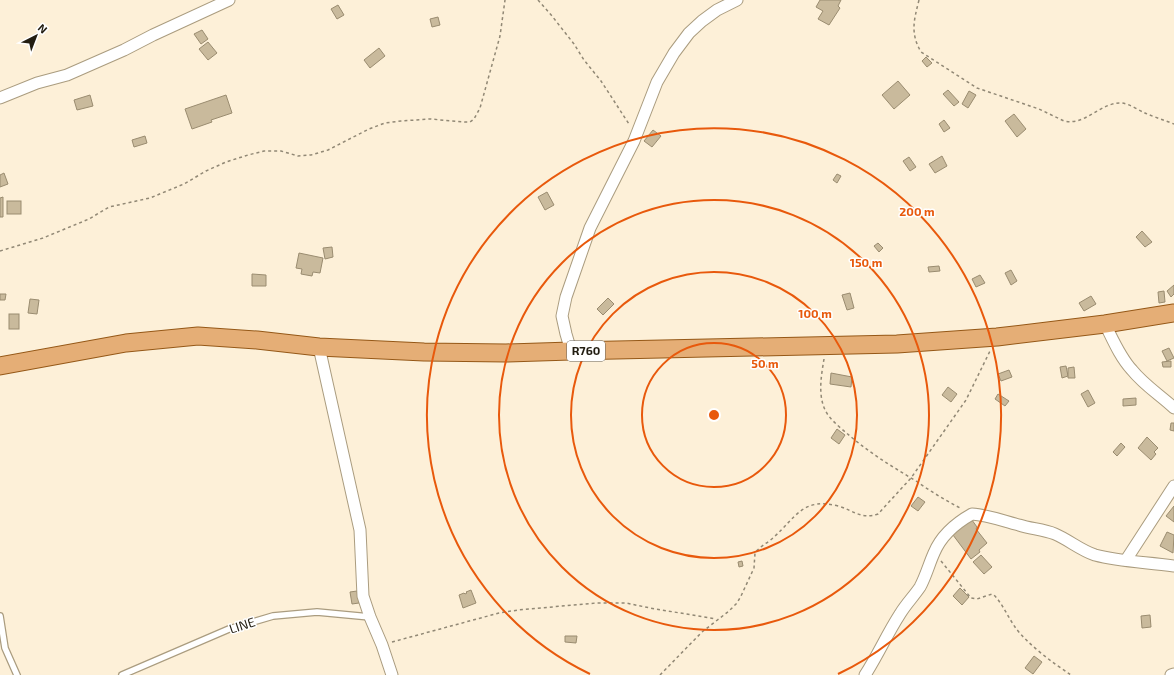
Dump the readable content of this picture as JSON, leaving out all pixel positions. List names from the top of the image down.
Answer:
{
  "streets": {
    "main road": ["R760"],
    "lane": ["LINE"]
  },
  "north": "top right",
  "rings": [
    "200 m",
    "150 m",
    "100 m",
    "50 m"
  ]
}
